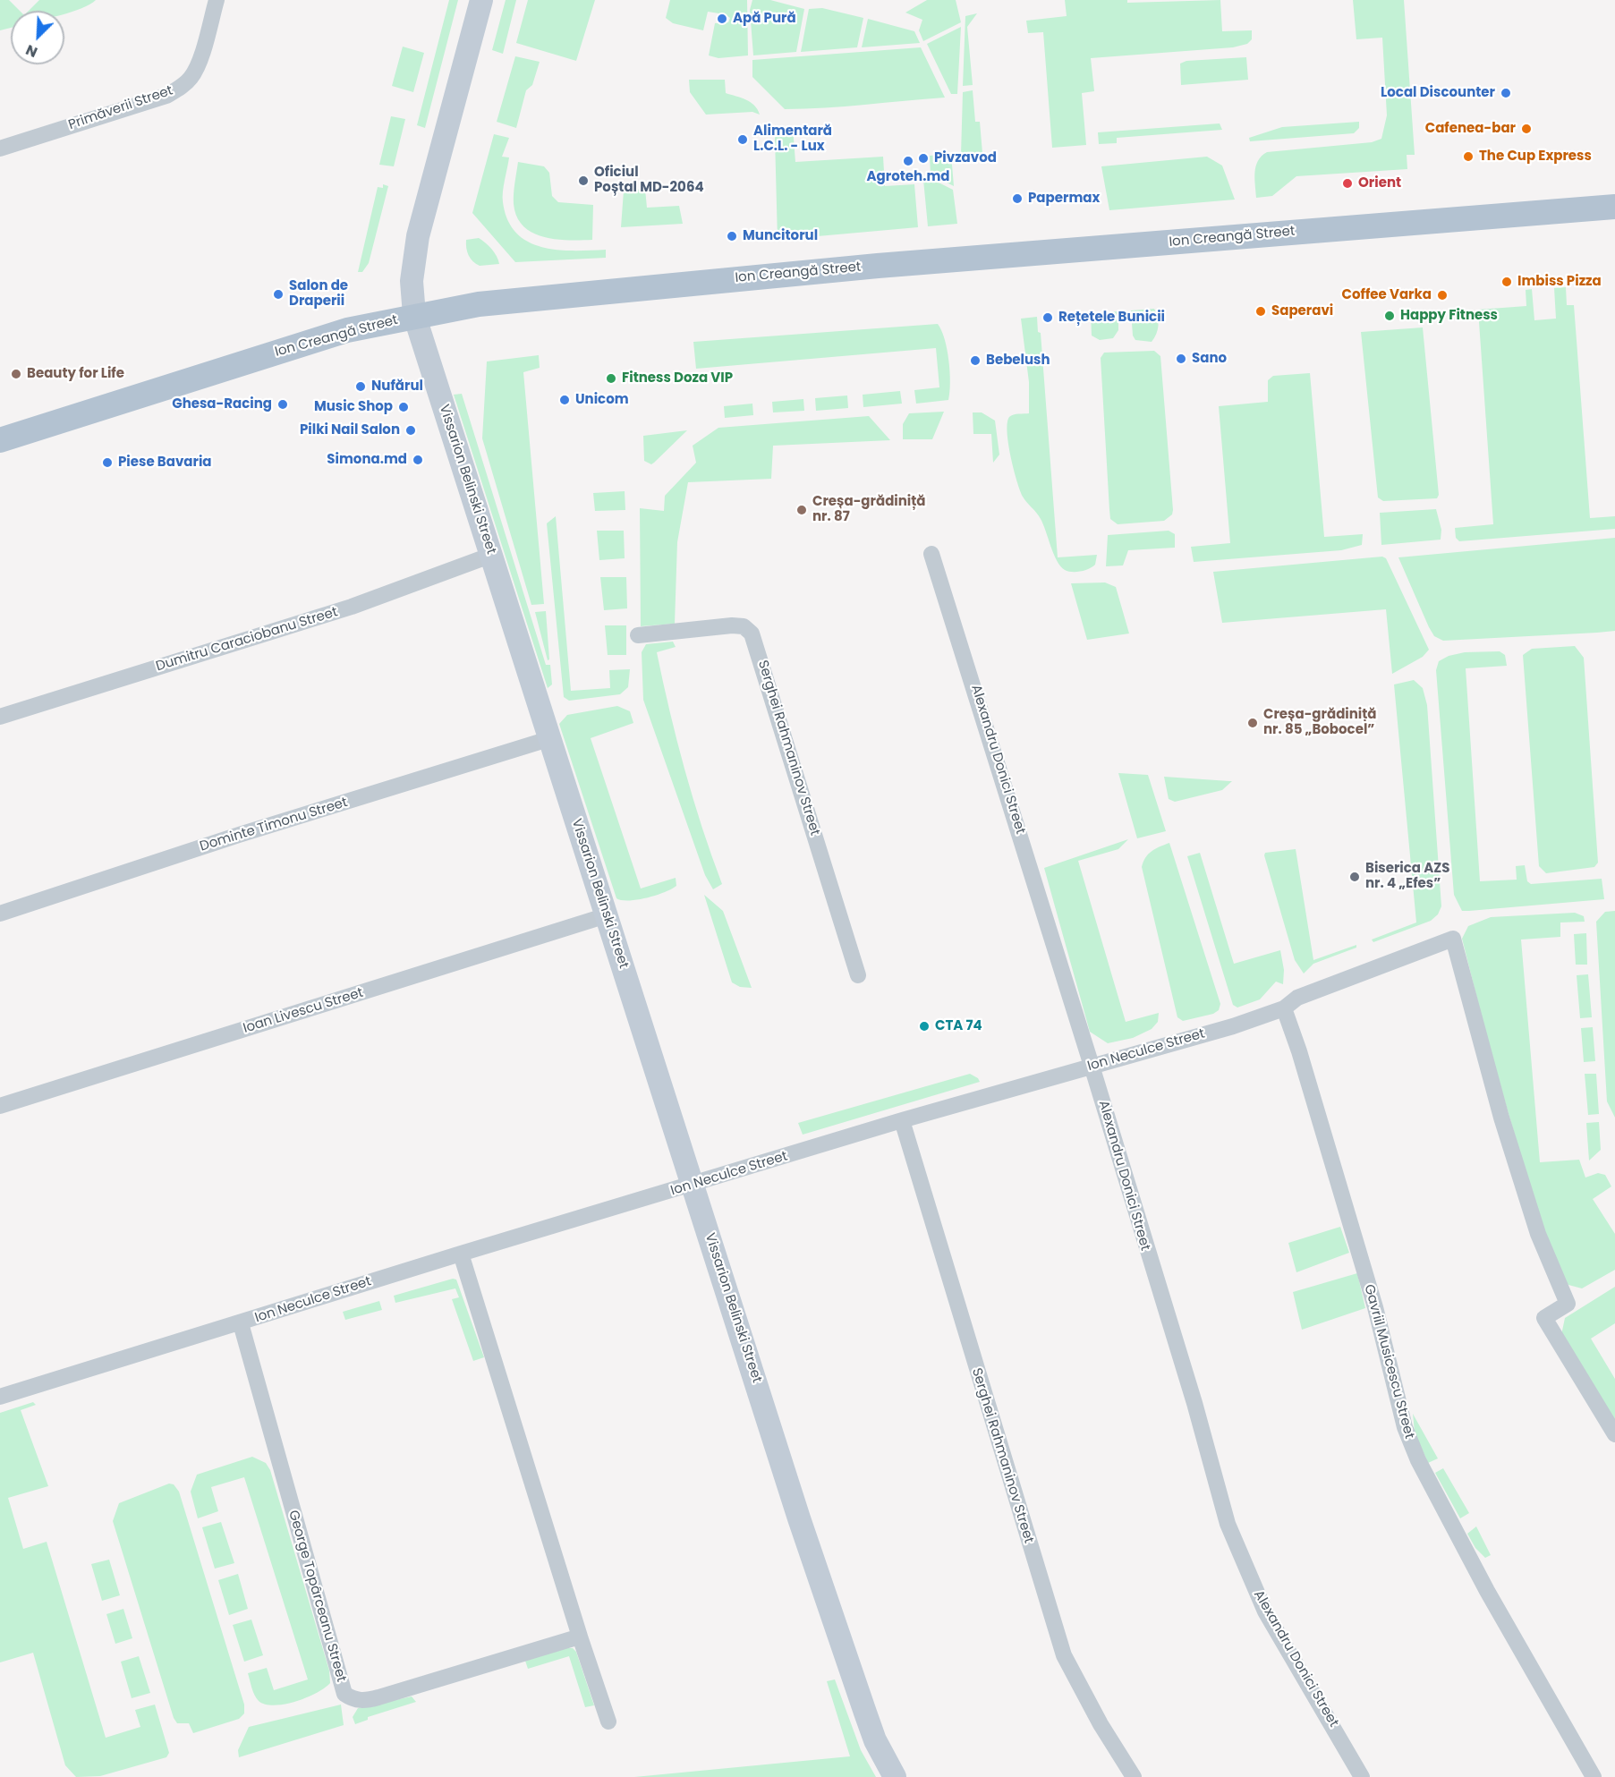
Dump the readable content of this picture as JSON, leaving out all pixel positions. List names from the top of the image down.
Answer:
{
  "streets": {
    "main road": ["Ion Creangă Street", "Vissarion Belinski Street"],
    "street": [
      "Primăverii Street",
      "Dumitru Caraciobanu Street",
      "Serghei Rahmaninov Street",
      "Alexandru Donici Street",
      "Dominte Timonu Street",
      "Ioan Livescu Street",
      "Ion Neculce Street",
      "Gavriil Musicescu Street",
      "George Topârceanu Street"
    ]
  },
  "crossings": [
    ["Ion Creangă Street", "Vissarion Belinski Street"],
    ["Vissarion Belinski Street", "Dumitru Caraciobanu Street"],
    ["Vissarion Belinski Street", "Dominte Timonu Street"],
    ["Vissarion Belinski Street", "Ioan Livescu Street"],
    ["Vissarion Belinski Street", "Ion Neculce Street"],
    ["Serghei Rahmaninov Street", "Ion Neculce Street"],
    ["Alexandru Donici Street", "Ion Neculce Street"],
    ["Ion Neculce Street", "Gavriil Musicescu Street"],
    ["Ion Neculce Street", "George Topârceanu Street"]
  ],
  "places": [
    "Apă Pură",
    "Local Discounter",
    "Cafenea-bar",
    "Alimentară L.C.L. - Lux",
    "The Cup Express",
    "Pivzavod",
    "Agroteh.md",
    "Oficiul Poștal MD-2064",
    "Orient",
    "Papermax",
    "Muncitorul",
    "Imbiss Pizza",
    "Salon de Draperii",
    "Coffee Varka",
    "Saperavi",
    "Happy Fitness",
    "Rețetele Bunicii",
    "Sano",
    "Bebelush",
    "Beauty for Life",
    "Fitness Doza VIP",
    "Nufărul",
    "Unicom",
    "Ghesa-Racing",
    "Music Shop",
    "Pilki Nail Salon",
    "Simona.md",
    "Piese Bavaria",
    "Creșa-grădiniță nr. 87",
    "Creșa-grădiniță nr. 85 „Bobocel”",
    "Biserica AZS nr. 4 „Efes”",
    "CTA 74"
  ],
  "north": "bottom left"
}
